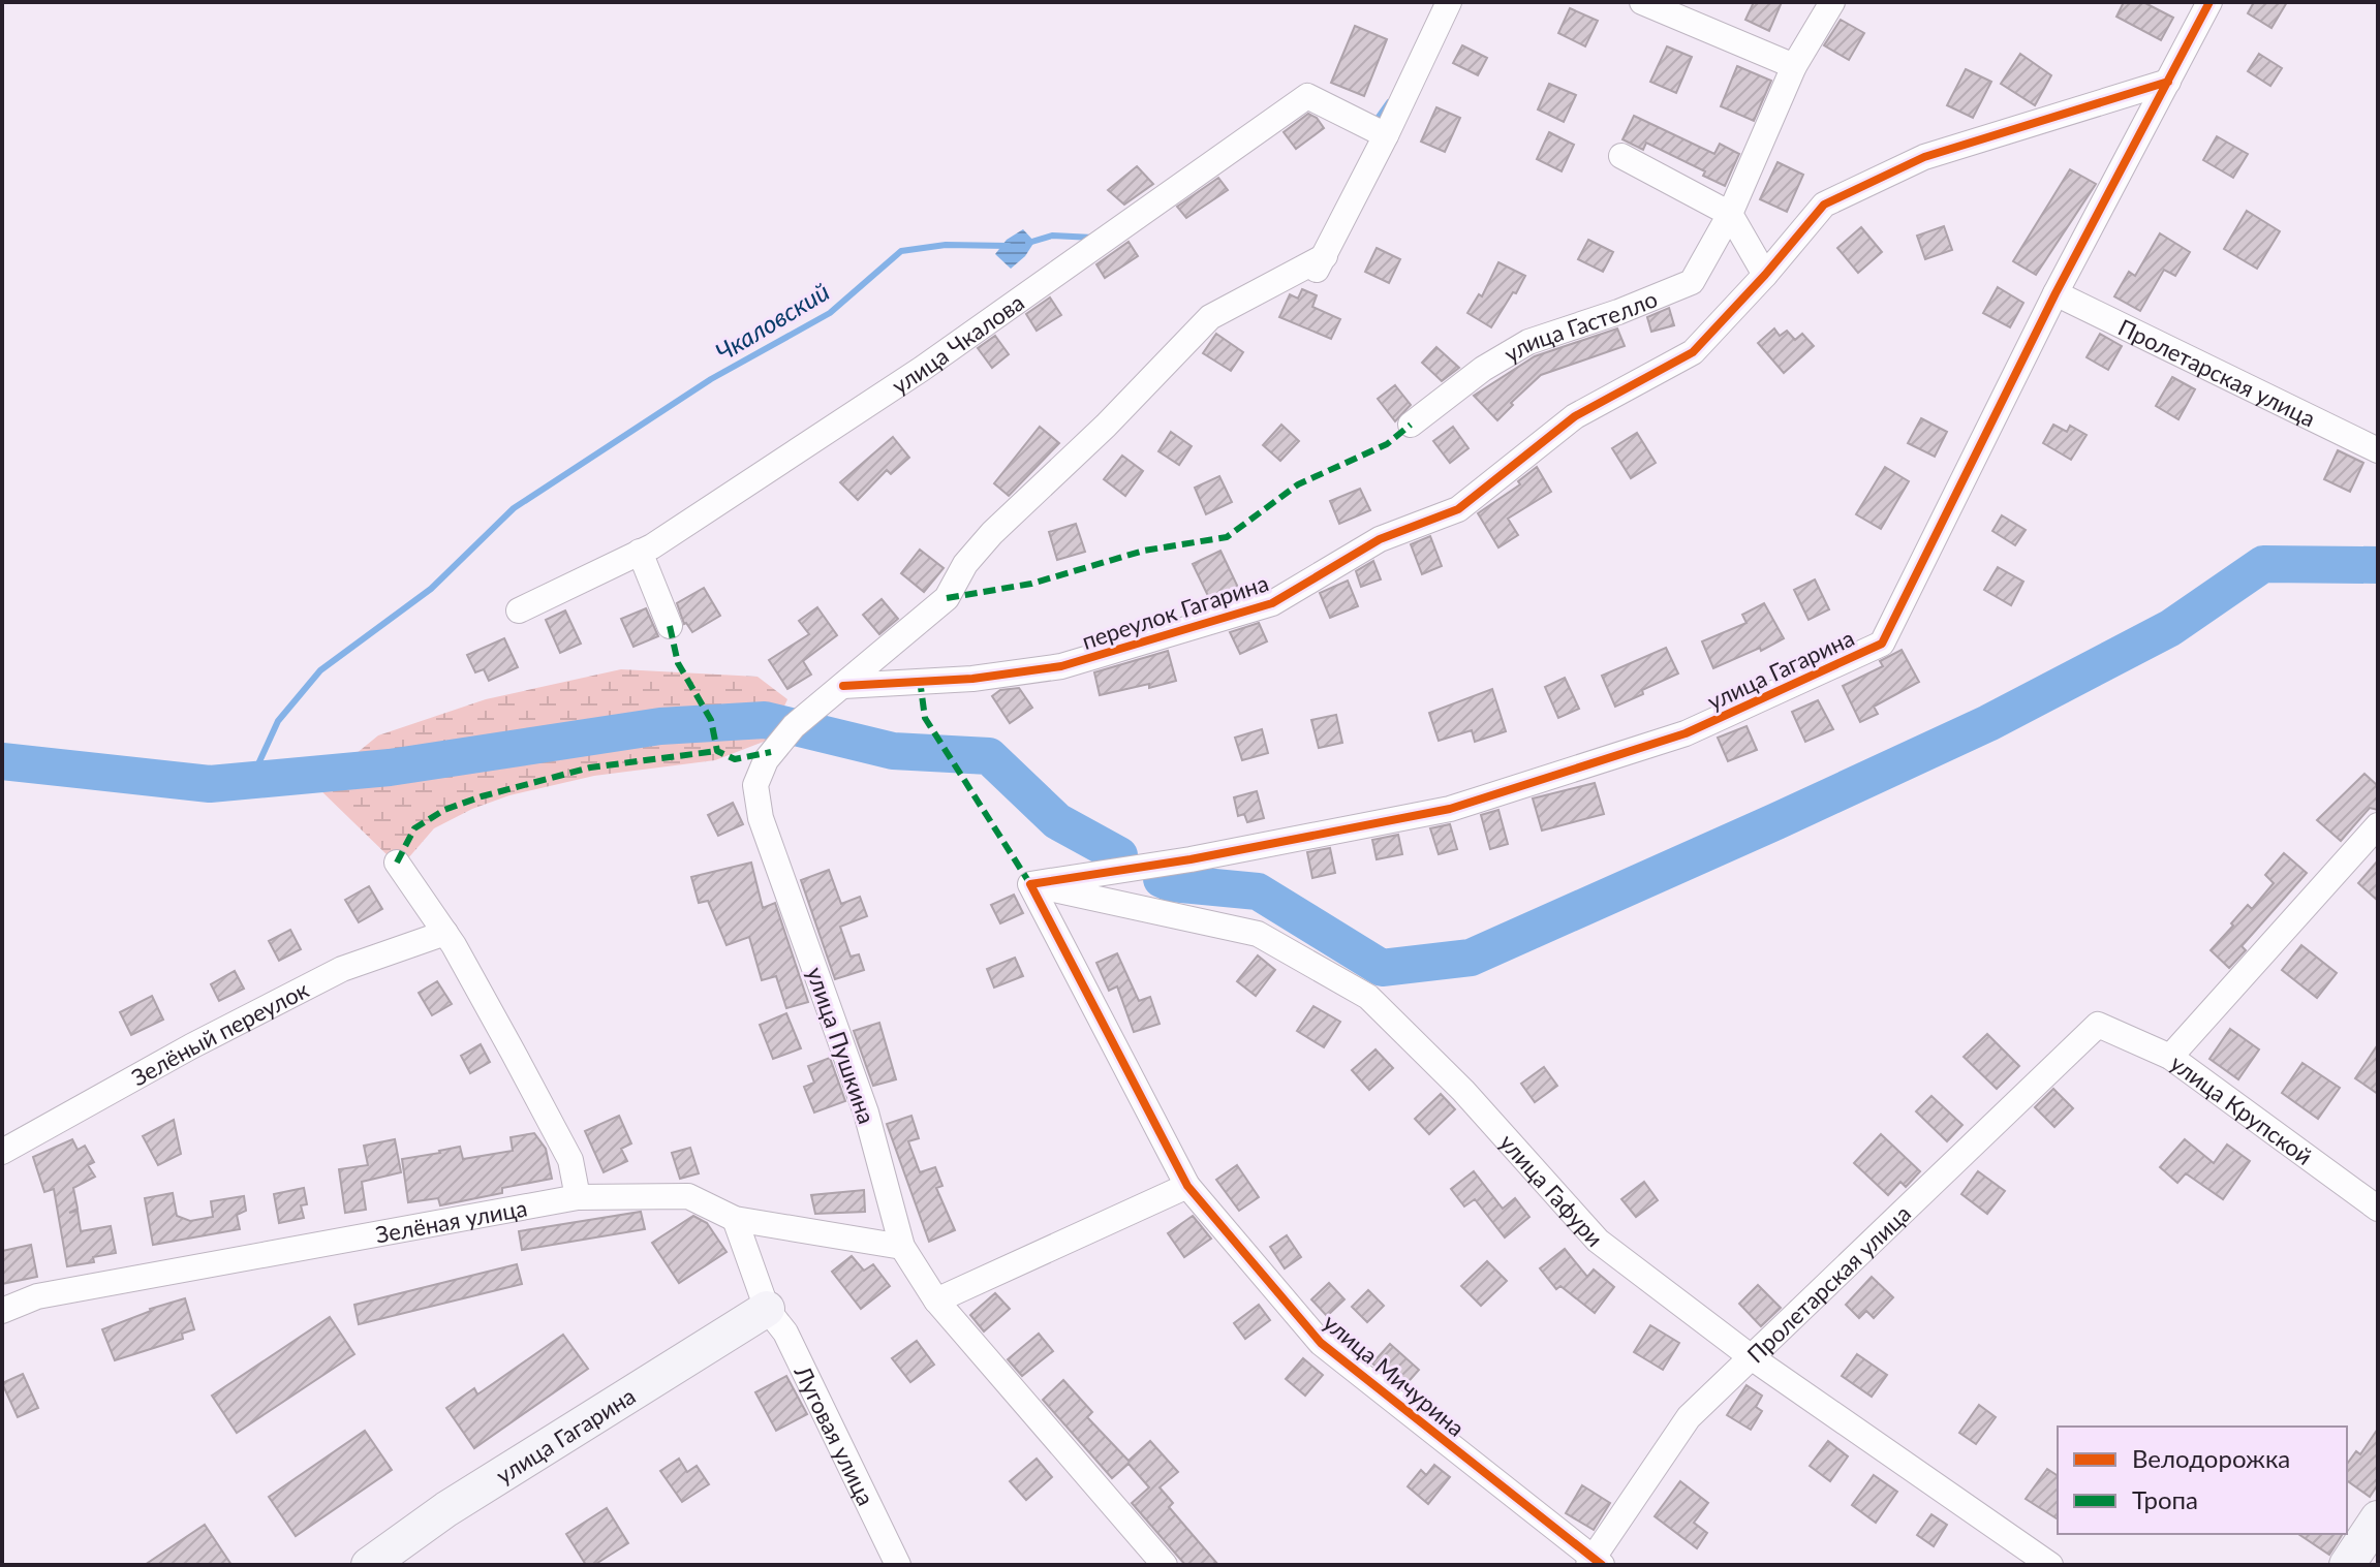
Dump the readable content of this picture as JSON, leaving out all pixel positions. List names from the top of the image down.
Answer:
{
  "streets": {
    "street": [
      "улица Гастелло",
      "улица Чкалова",
      "Пролетарская улица",
      "переулок Гагарина",
      "улица Гагарина",
      "Зелёный переулок",
      "улица Пушкина",
      "улица Крупской",
      "улица Гафури",
      "Зелёная улица",
      "улица Мичурина",
      "Луговая улица"
    ]
  },
  "crossings": [
    ["Пролетарская улица", "улица Гагарина"],
    ["Пролетарская улица", "улица Крупской"],
    ["Пролетарская улица", "улица Гафури"],
    ["Пролетарская улица", "улица Мичурина"],
    ["переулок Гагарина", "улица Гагарина"],
    ["переулок Гагарина", "улица Пушкина"],
    ["улица Гагарина", "улица Гафури"],
    ["улица Гагарина", "улица Мичурина"],
    ["улица Гагарина", "Луговая улица"],
    ["улица Пушкина", "Зелёная улица"],
    ["улица Гафури", "улица Мичурина"],
    ["Зелёная улица", "Луговая улица"]
  ],
  "water": ["Чкаловский"],
  "legend": ["Велодорожка", "Тропа"]
}
